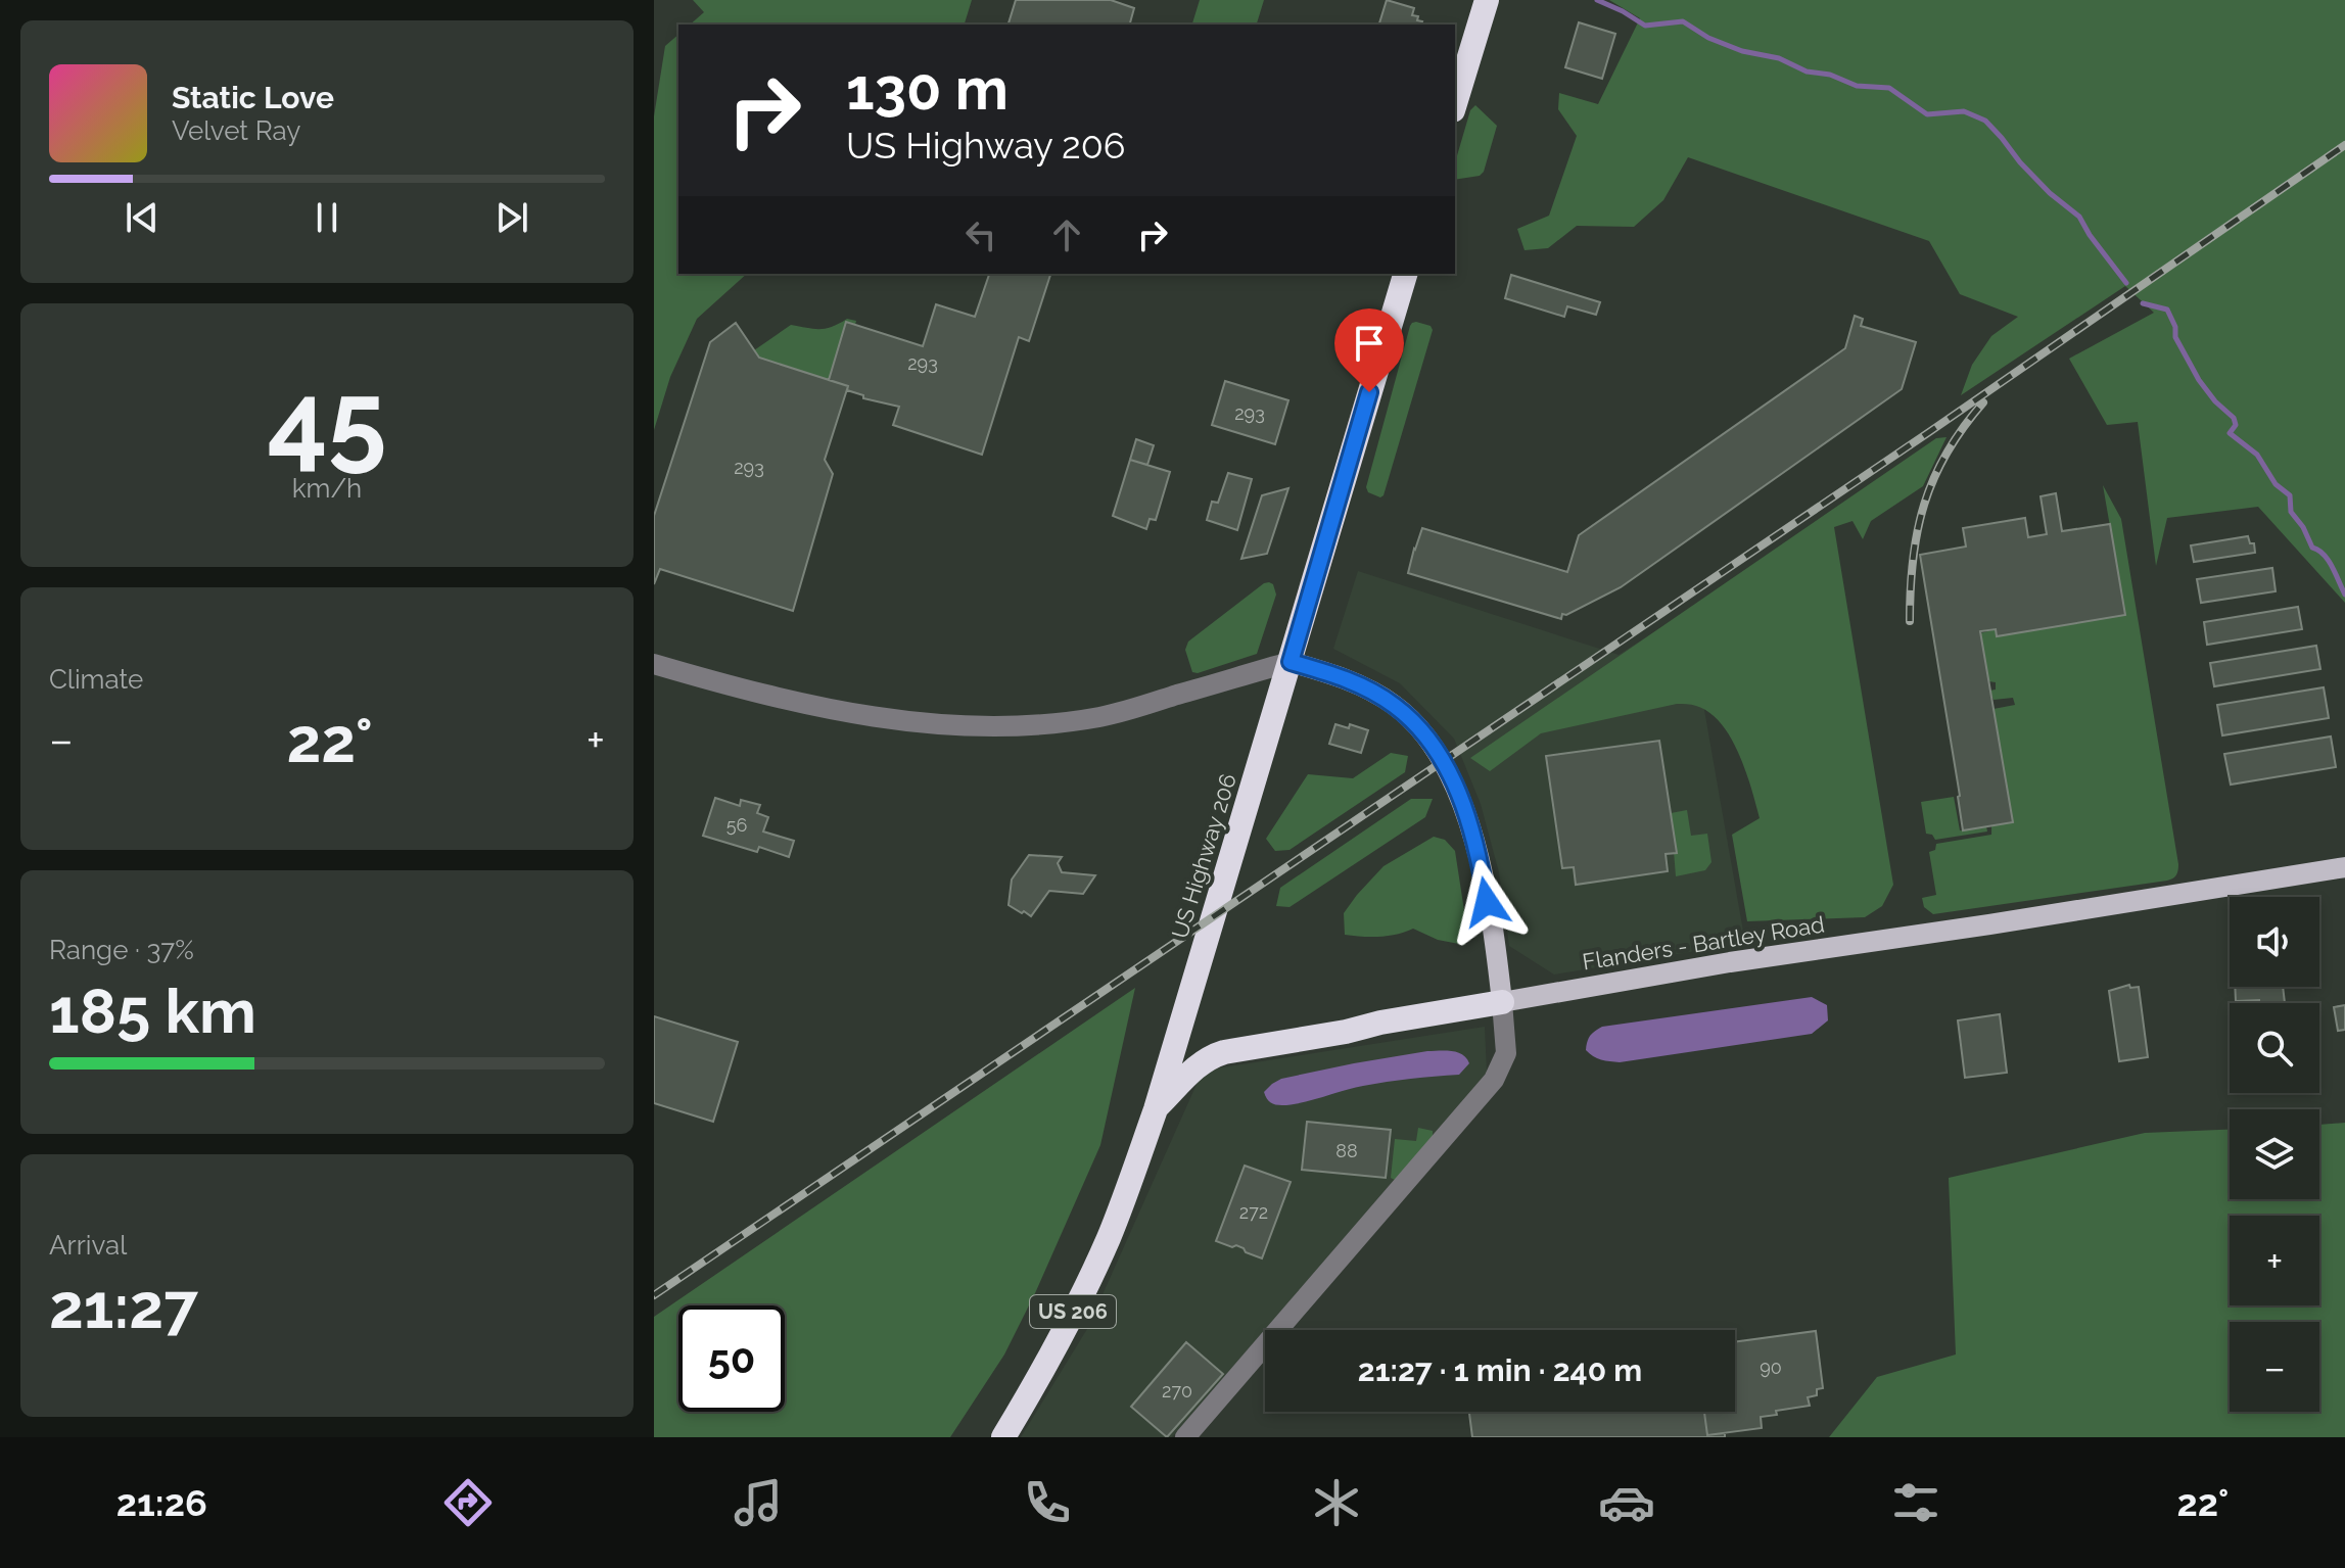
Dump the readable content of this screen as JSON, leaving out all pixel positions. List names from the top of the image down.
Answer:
{
  "streets": {
    "highway": ["US Highway 206", "US 206"],
    "main road": ["Flanders - Bartley Road"]
  },
  "house_numbers": [
    "293",
    "293",
    "293",
    "56",
    "88",
    "272",
    "90",
    "270"
  ],
  "page": {
    "turn": ["130 m", "US Highway 206"],
    "song": ["Static Love", "Velvet Ray"],
    "tile": [
      ["45", "km/h"],
      "Climate",
      ["Range · 37%", "185 km"],
      ["Arrival", "21:27"]
    ],
    "heat": ["−", "22°", "+"],
    "map_buttons": ["+", "−"],
    "limit": "50",
    "trip": "21:27 · 1 min · 240 m",
    "tabs": ["21:26", "22°"]
  }
}
